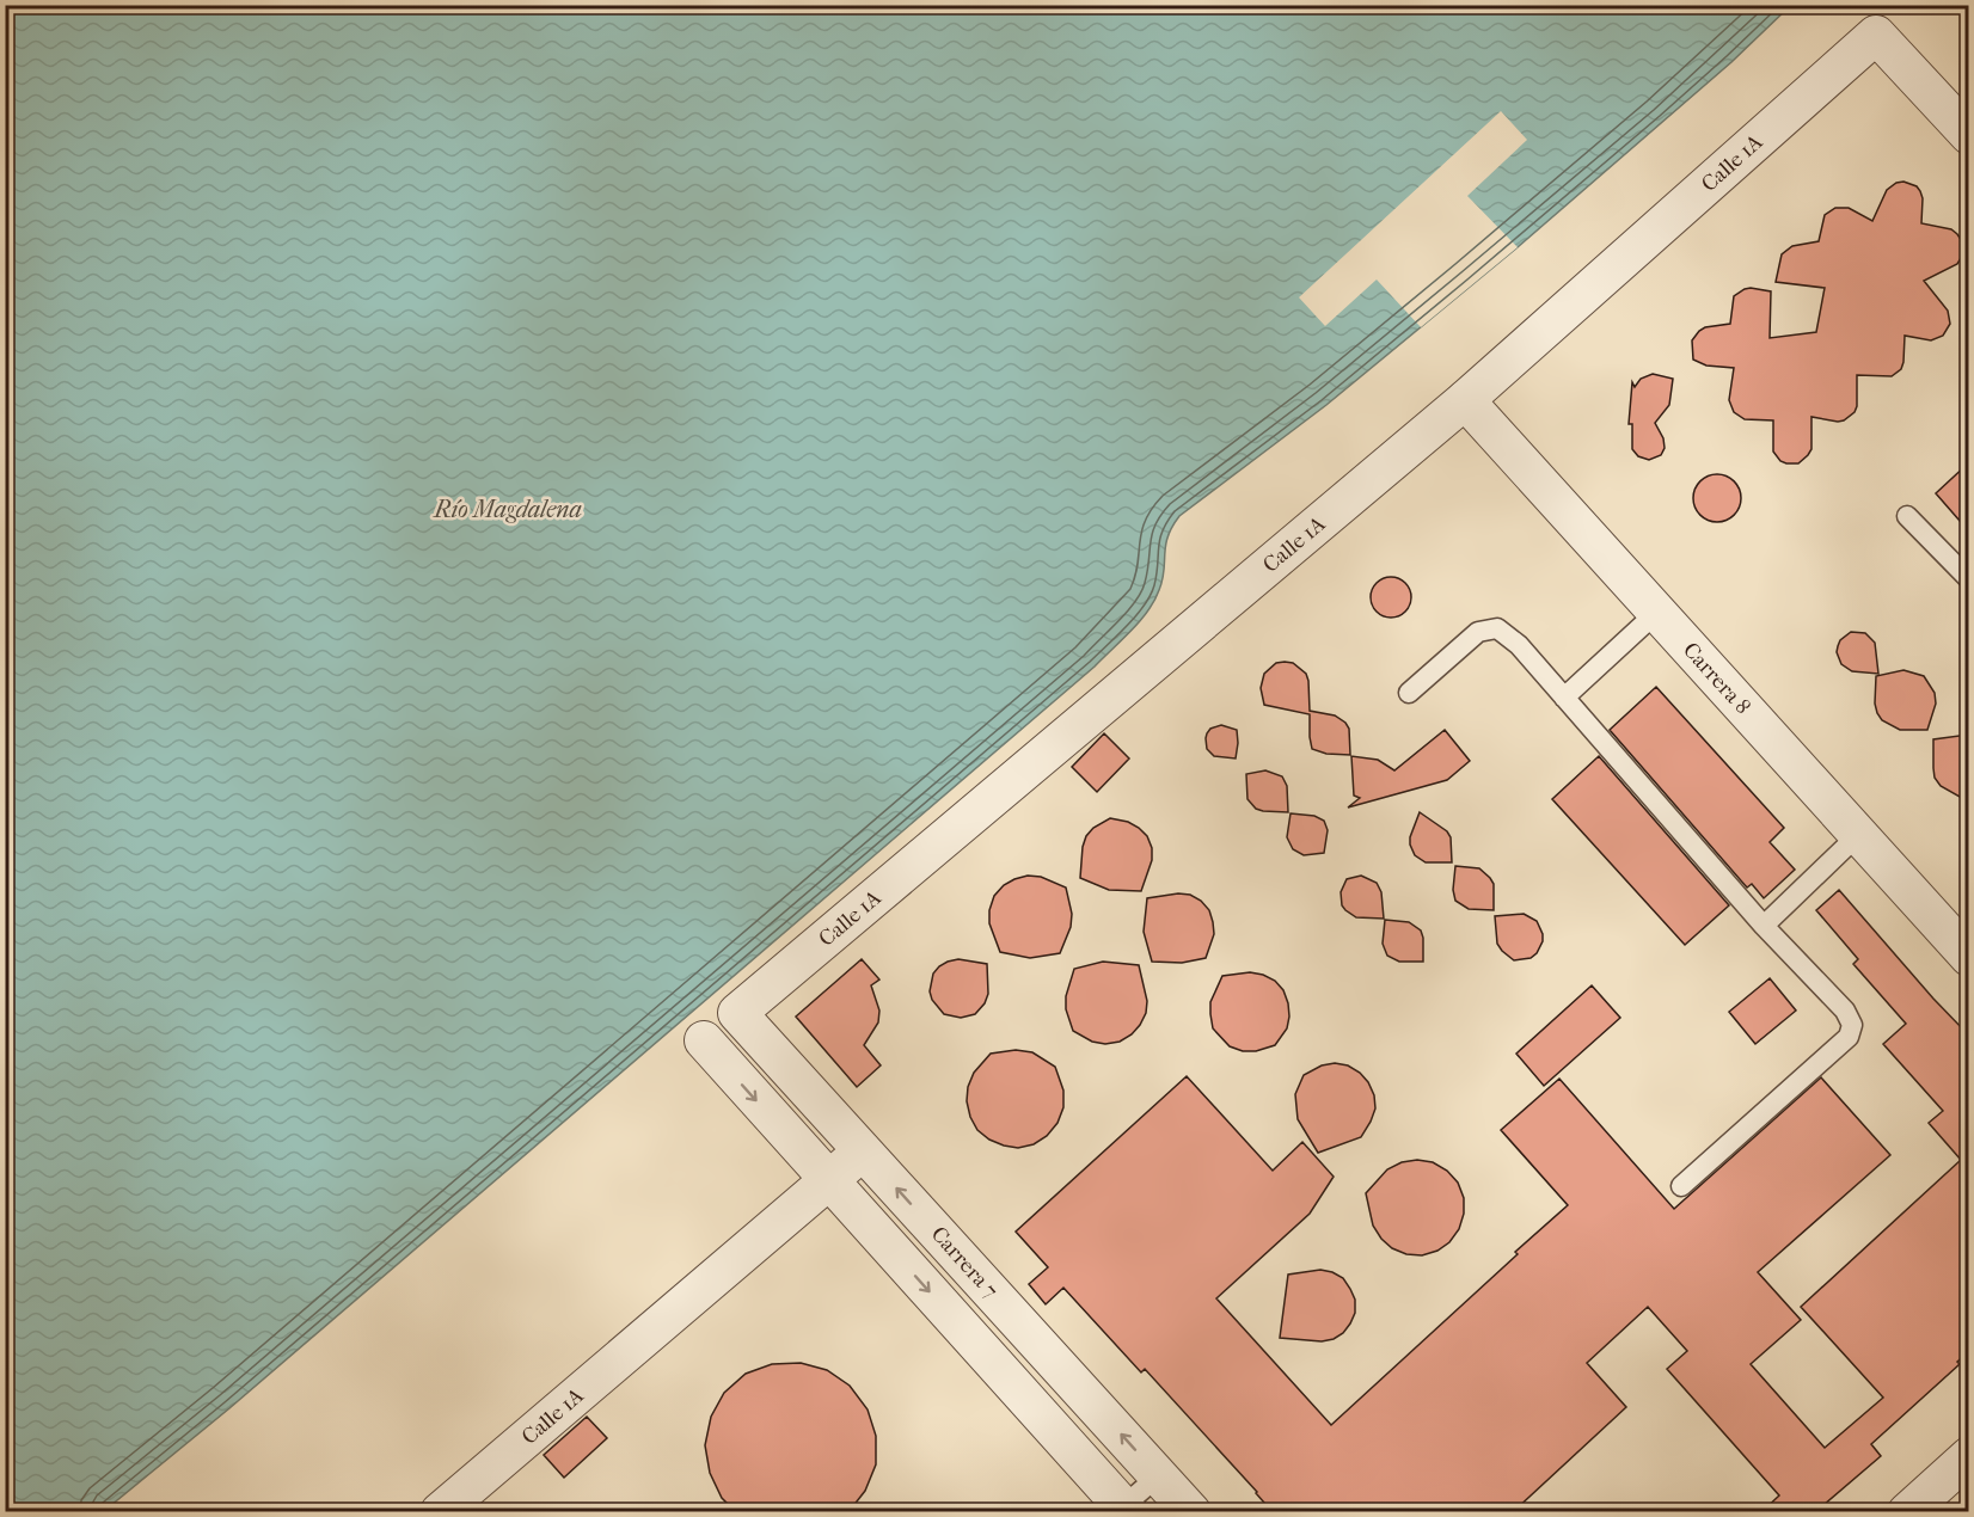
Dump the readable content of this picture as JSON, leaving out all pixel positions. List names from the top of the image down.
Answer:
{
  "streets": {
    "street": ["Calle 1A", "Carrera 8", "Carrera 7"]
  },
  "crossings": [
    ["Calle 1A", "Carrera 8"],
    ["Calle 1A", "Carrera 7"]
  ],
  "water": ["Río Magdalena"]
}
